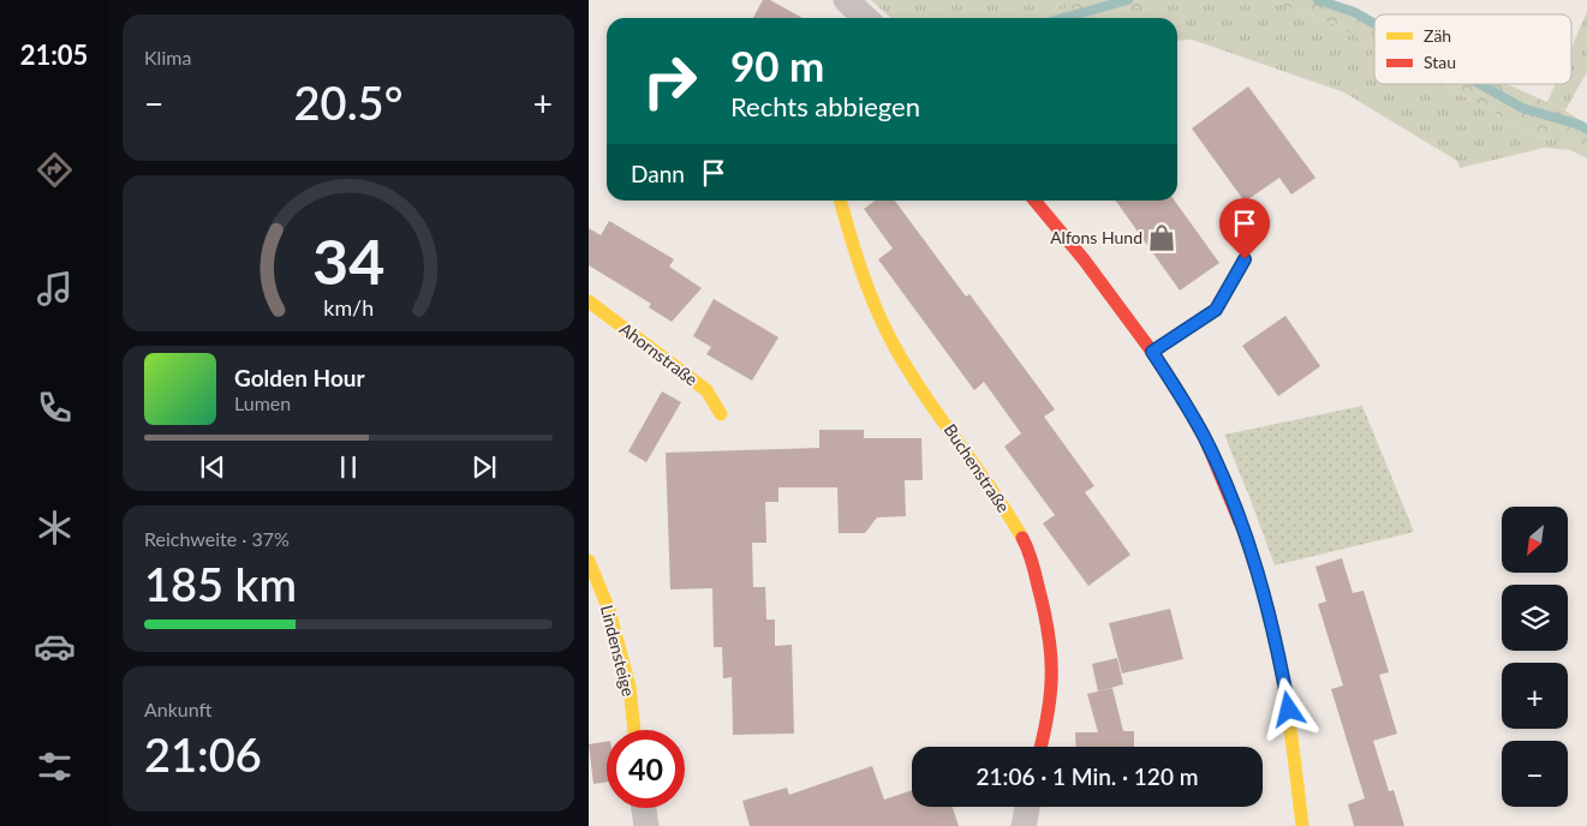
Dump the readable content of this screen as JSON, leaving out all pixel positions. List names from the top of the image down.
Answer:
{
  "streets": {
    "street": ["Ahornstraße", "Buchenstraße", "Lindensteige"]
  },
  "places": {
    "shop": ["Alfons Hund"]
  },
  "legend": ["Zäh", "Stau"],
  "north": "bottom left",
  "page": {
    "tabs": "21:05",
    "tile": [
      "Klima",
      ["Reichweite · 37%", "185 km"],
      ["Ankunft", "21:06"]
    ],
    "turn": ["90 m", "Rechts abbiegen"],
    "heat": ["−", "20.5°", "+"],
    "then": "Dann",
    "song": ["Golden Hour", "Lumen"],
    "map_buttons": ["+", "−"],
    "limit": "40",
    "trip": "21:06 · 1 Min. · 120 m",
    "gauge": ["34", "km/h"]
  }
}
